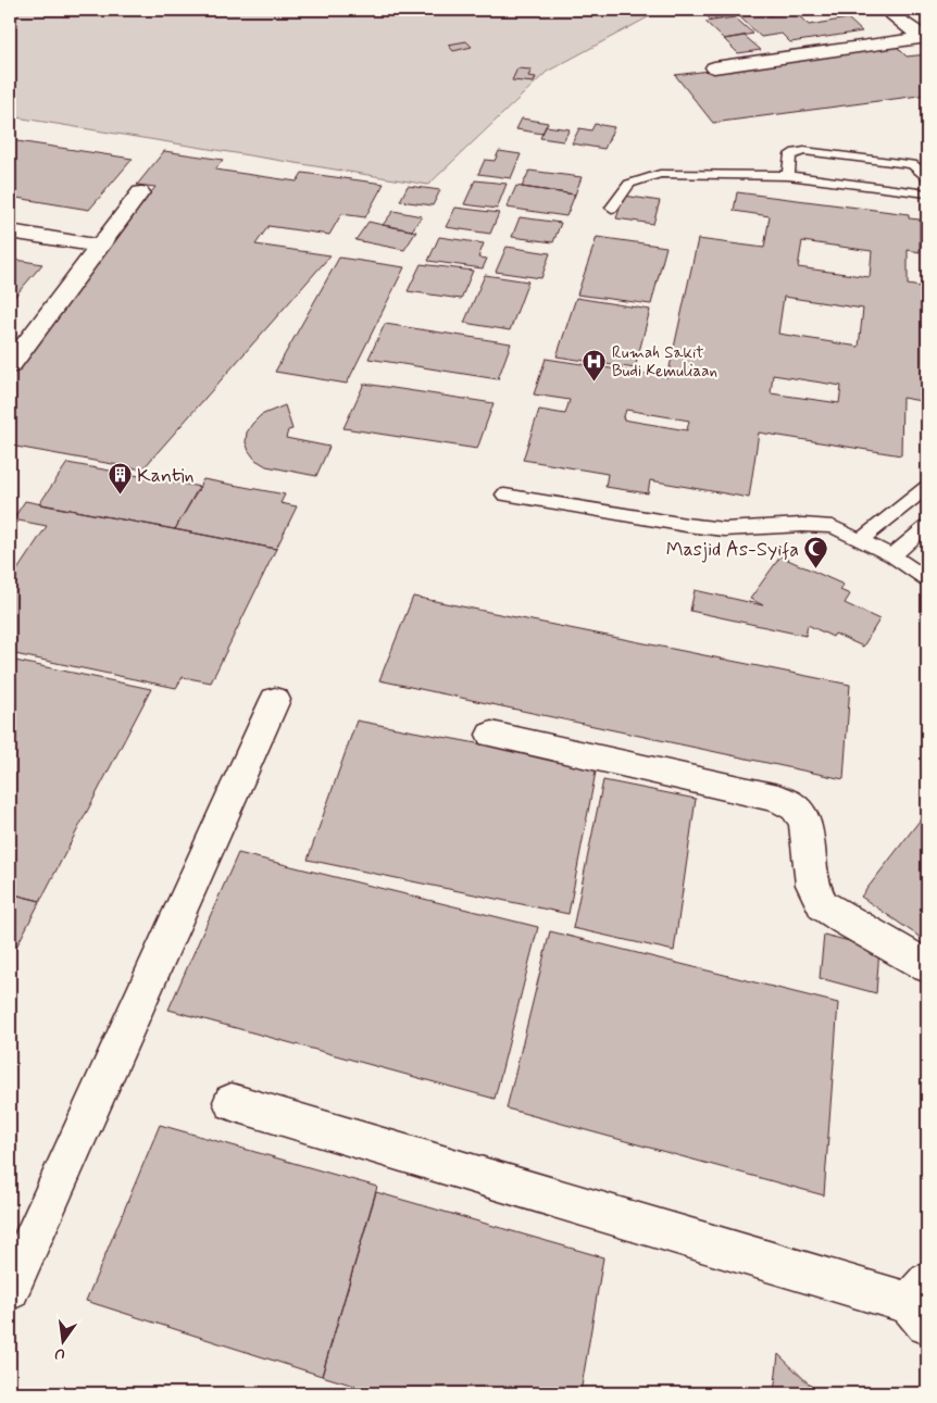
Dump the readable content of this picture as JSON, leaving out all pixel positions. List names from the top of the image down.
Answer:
{
  "places": {
    "hospital": ["Rumah Sakit Budi Kemuliaan"],
    "building": ["Kantin"],
    "mosque": ["Masjid As-Syifa"]
  },
  "north": "bottom"
}
